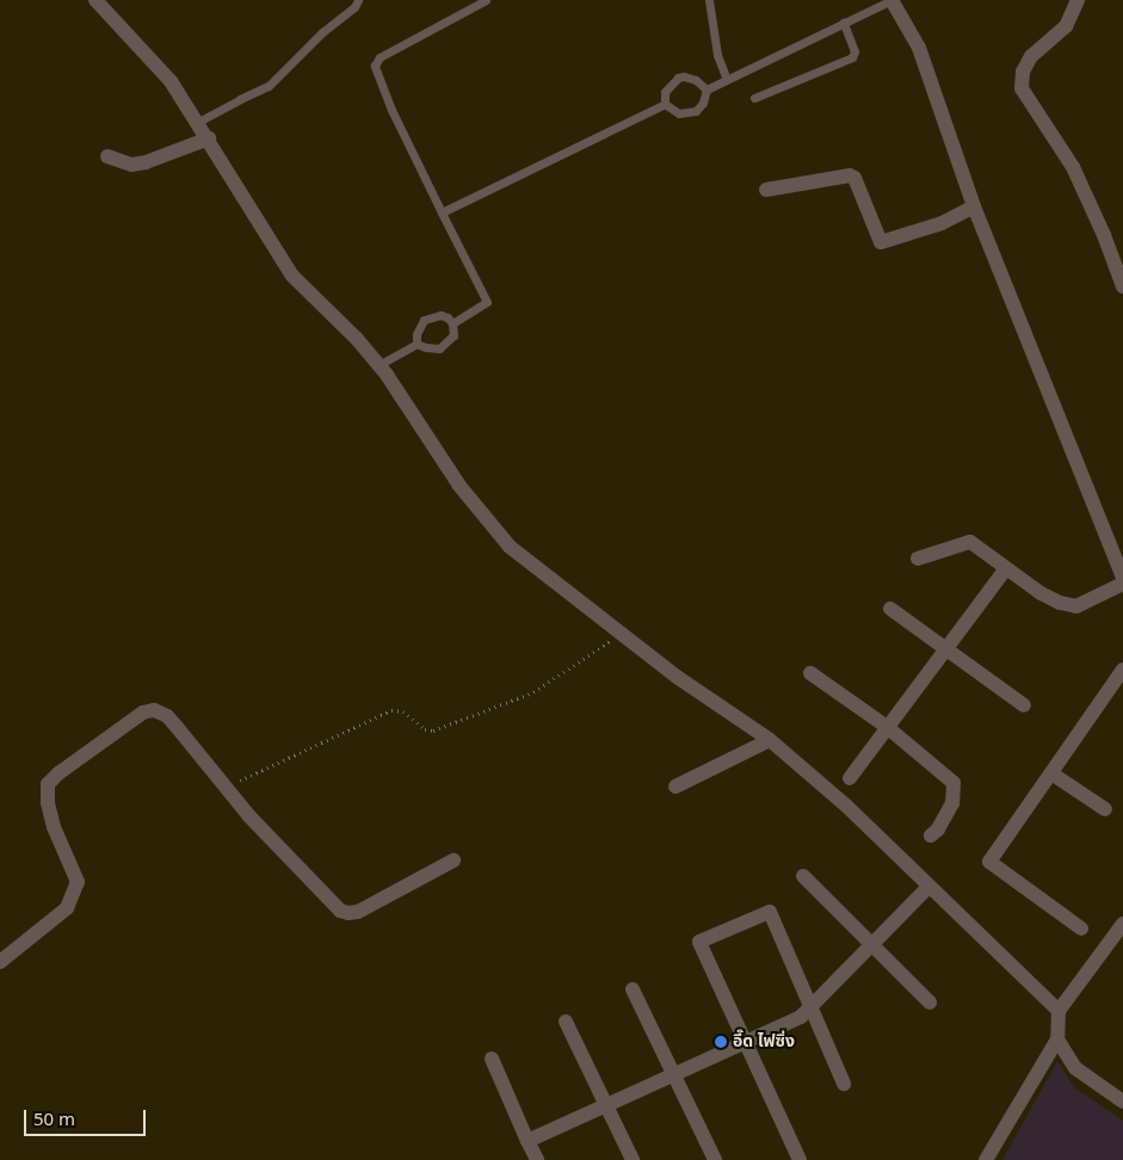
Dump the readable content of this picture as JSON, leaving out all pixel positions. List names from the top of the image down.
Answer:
{
  "places": ["อี๊ด ไฟซิ่ง"],
  "scale_bar": "50 m"
}
